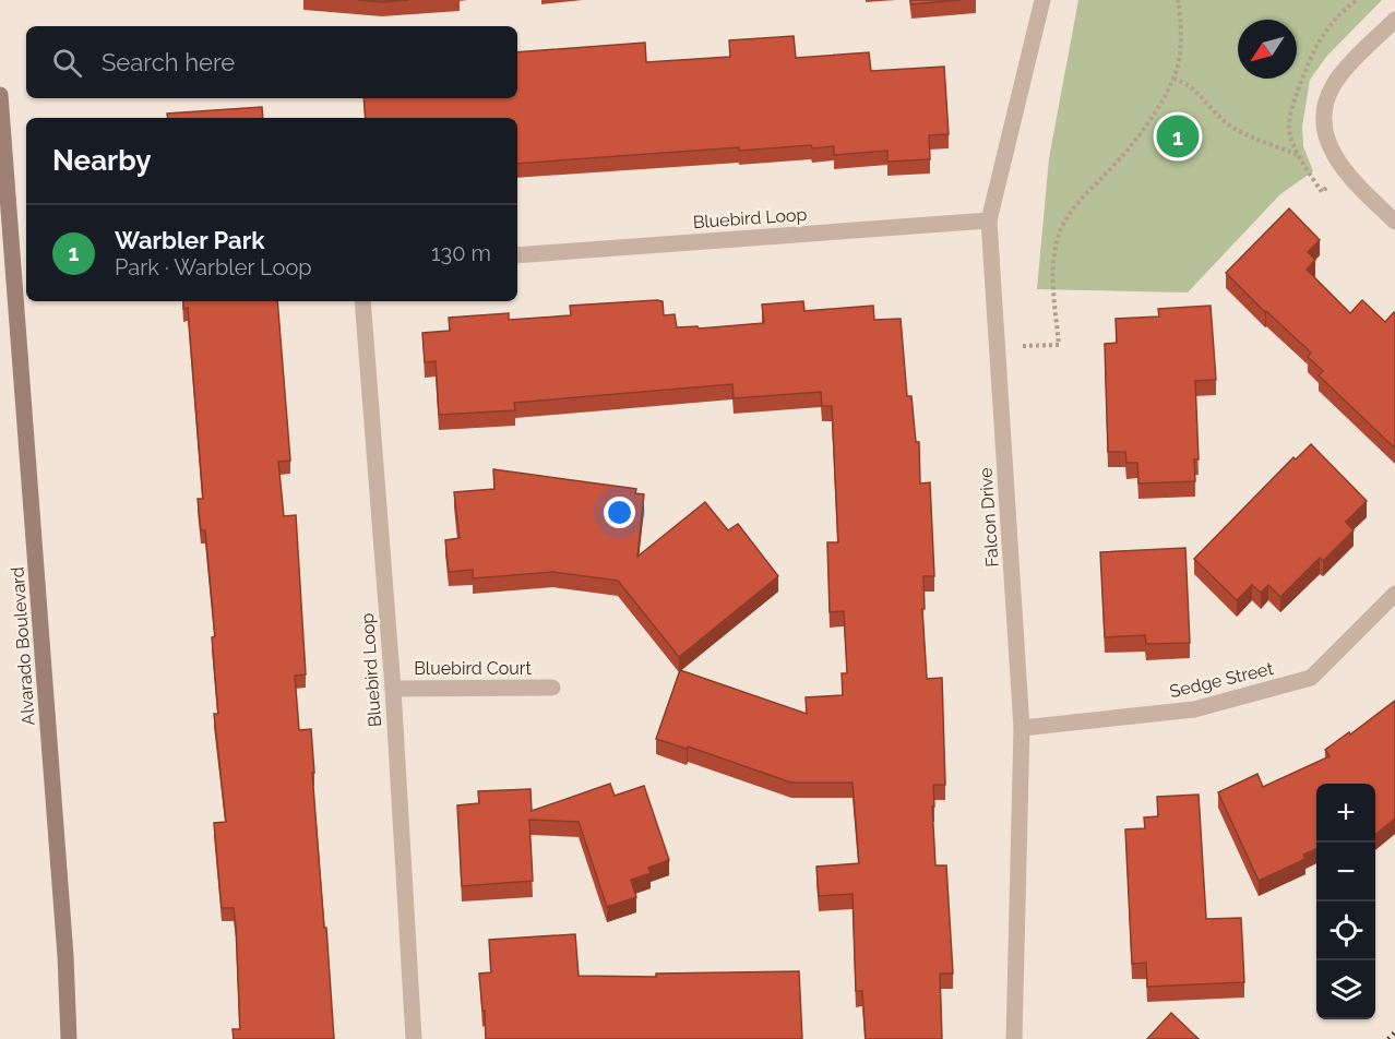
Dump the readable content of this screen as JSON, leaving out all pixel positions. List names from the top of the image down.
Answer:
{
  "streets": {
    "main road": ["Alvarado Boulevard"],
    "street": [
      "Bluebird Loop",
      "Falcon Drive",
      "Bluebird Court",
      "Sedge Street"
    ]
  },
  "crossings": [
    ["Bluebird Loop", "Falcon Drive"],
    ["Bluebird Loop", "Bluebird Court"],
    ["Falcon Drive", "Sedge Street"]
  ],
  "north": "bottom left",
  "page": {
    "search": "Search here",
    "pins": "1",
    "heading": "Nearby",
    "list": [
      {
        "mark": "1",
        "name": "Warbler Park",
        "note": "Park · Warbler Loop",
        "value": "130 m"
      }
    ],
    "map_buttons": ["+", "−"]
  }
}
